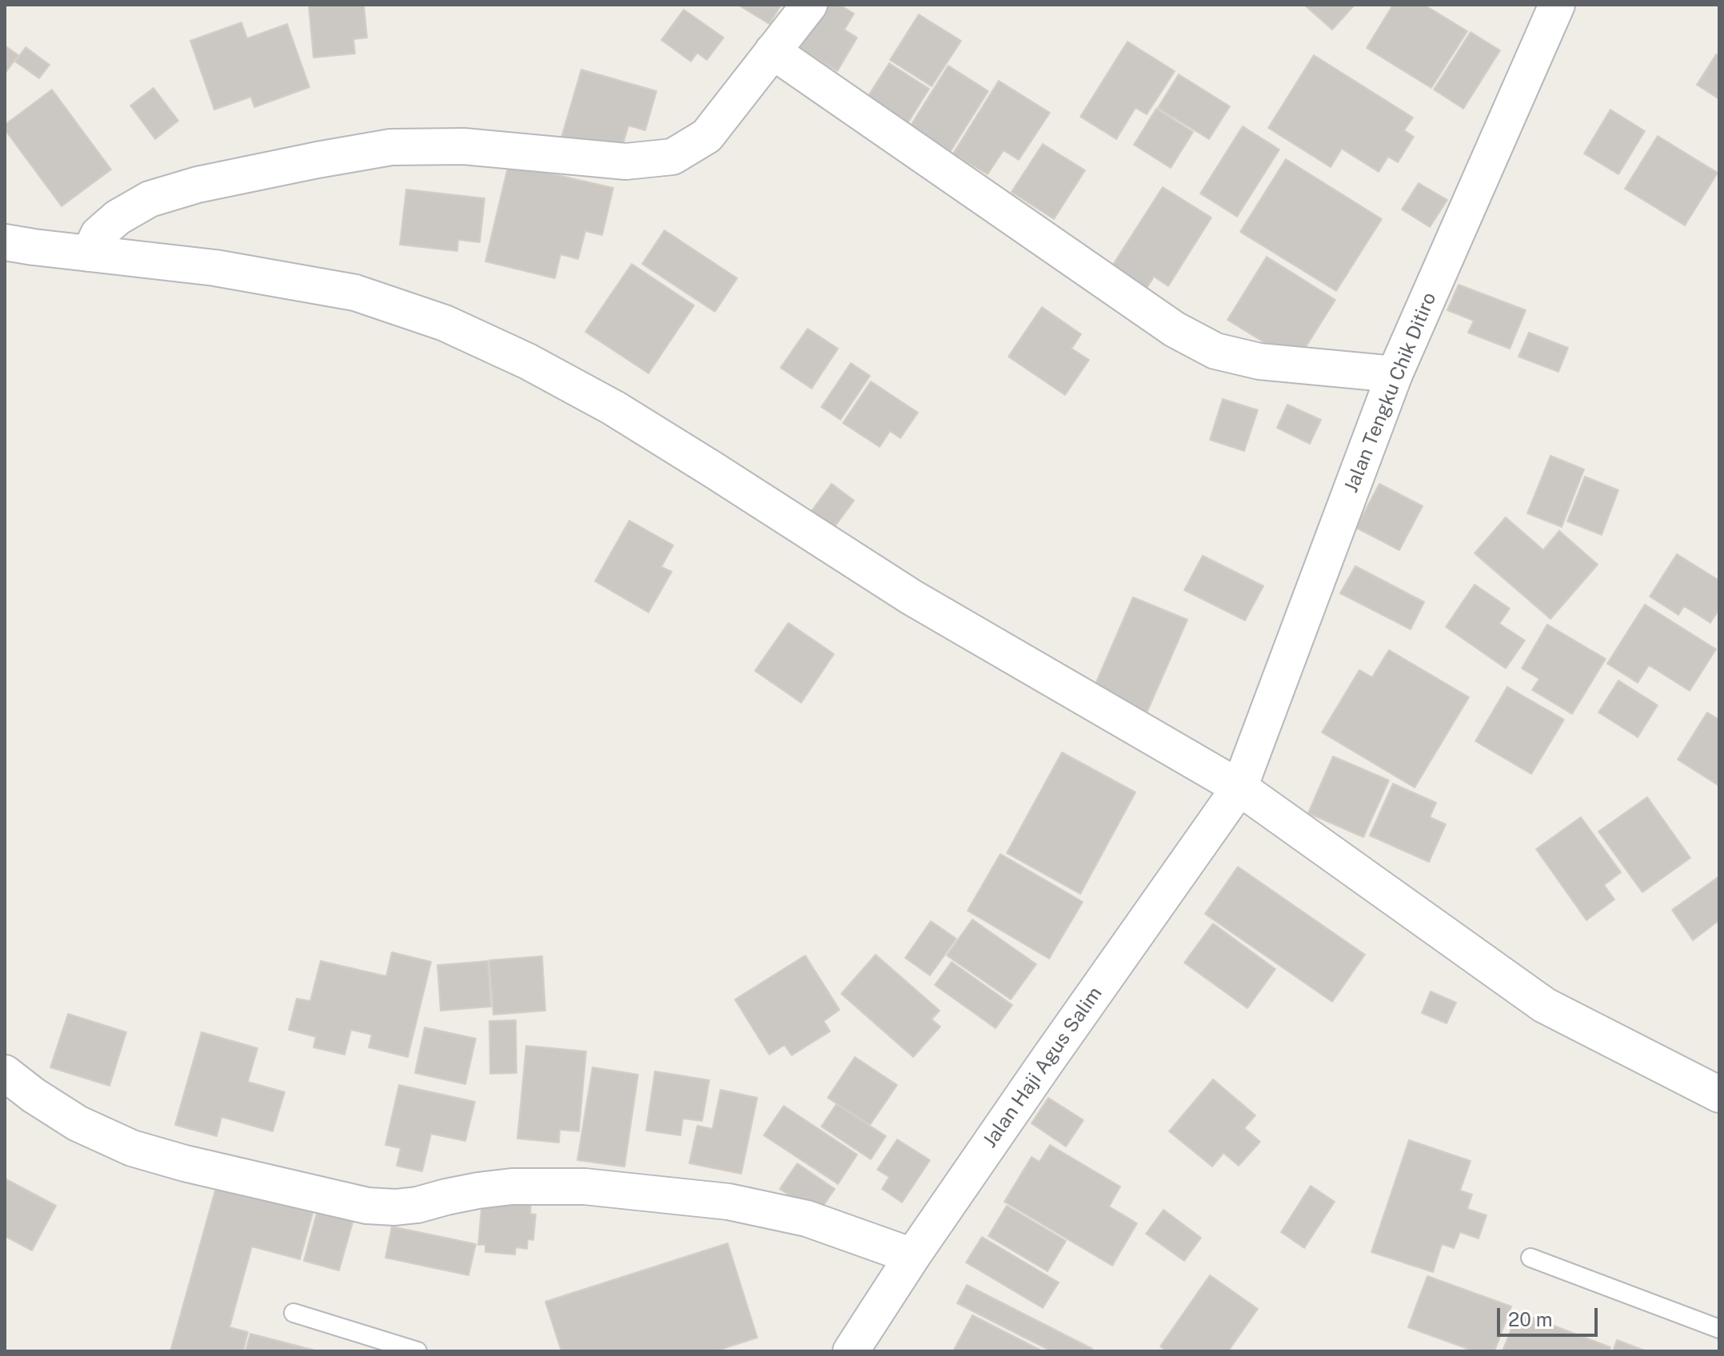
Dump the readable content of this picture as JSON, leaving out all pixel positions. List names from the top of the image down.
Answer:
{
  "streets": {
    "street": ["Jalan Tengku Chik Ditiro", "Jalan Haji Agus Salim"]
  },
  "crossings": [
    ["Jalan Tengku Chik Ditiro", "Jalan Haji Agus Salim"]
  ],
  "scale_bar": "20 m"
}
